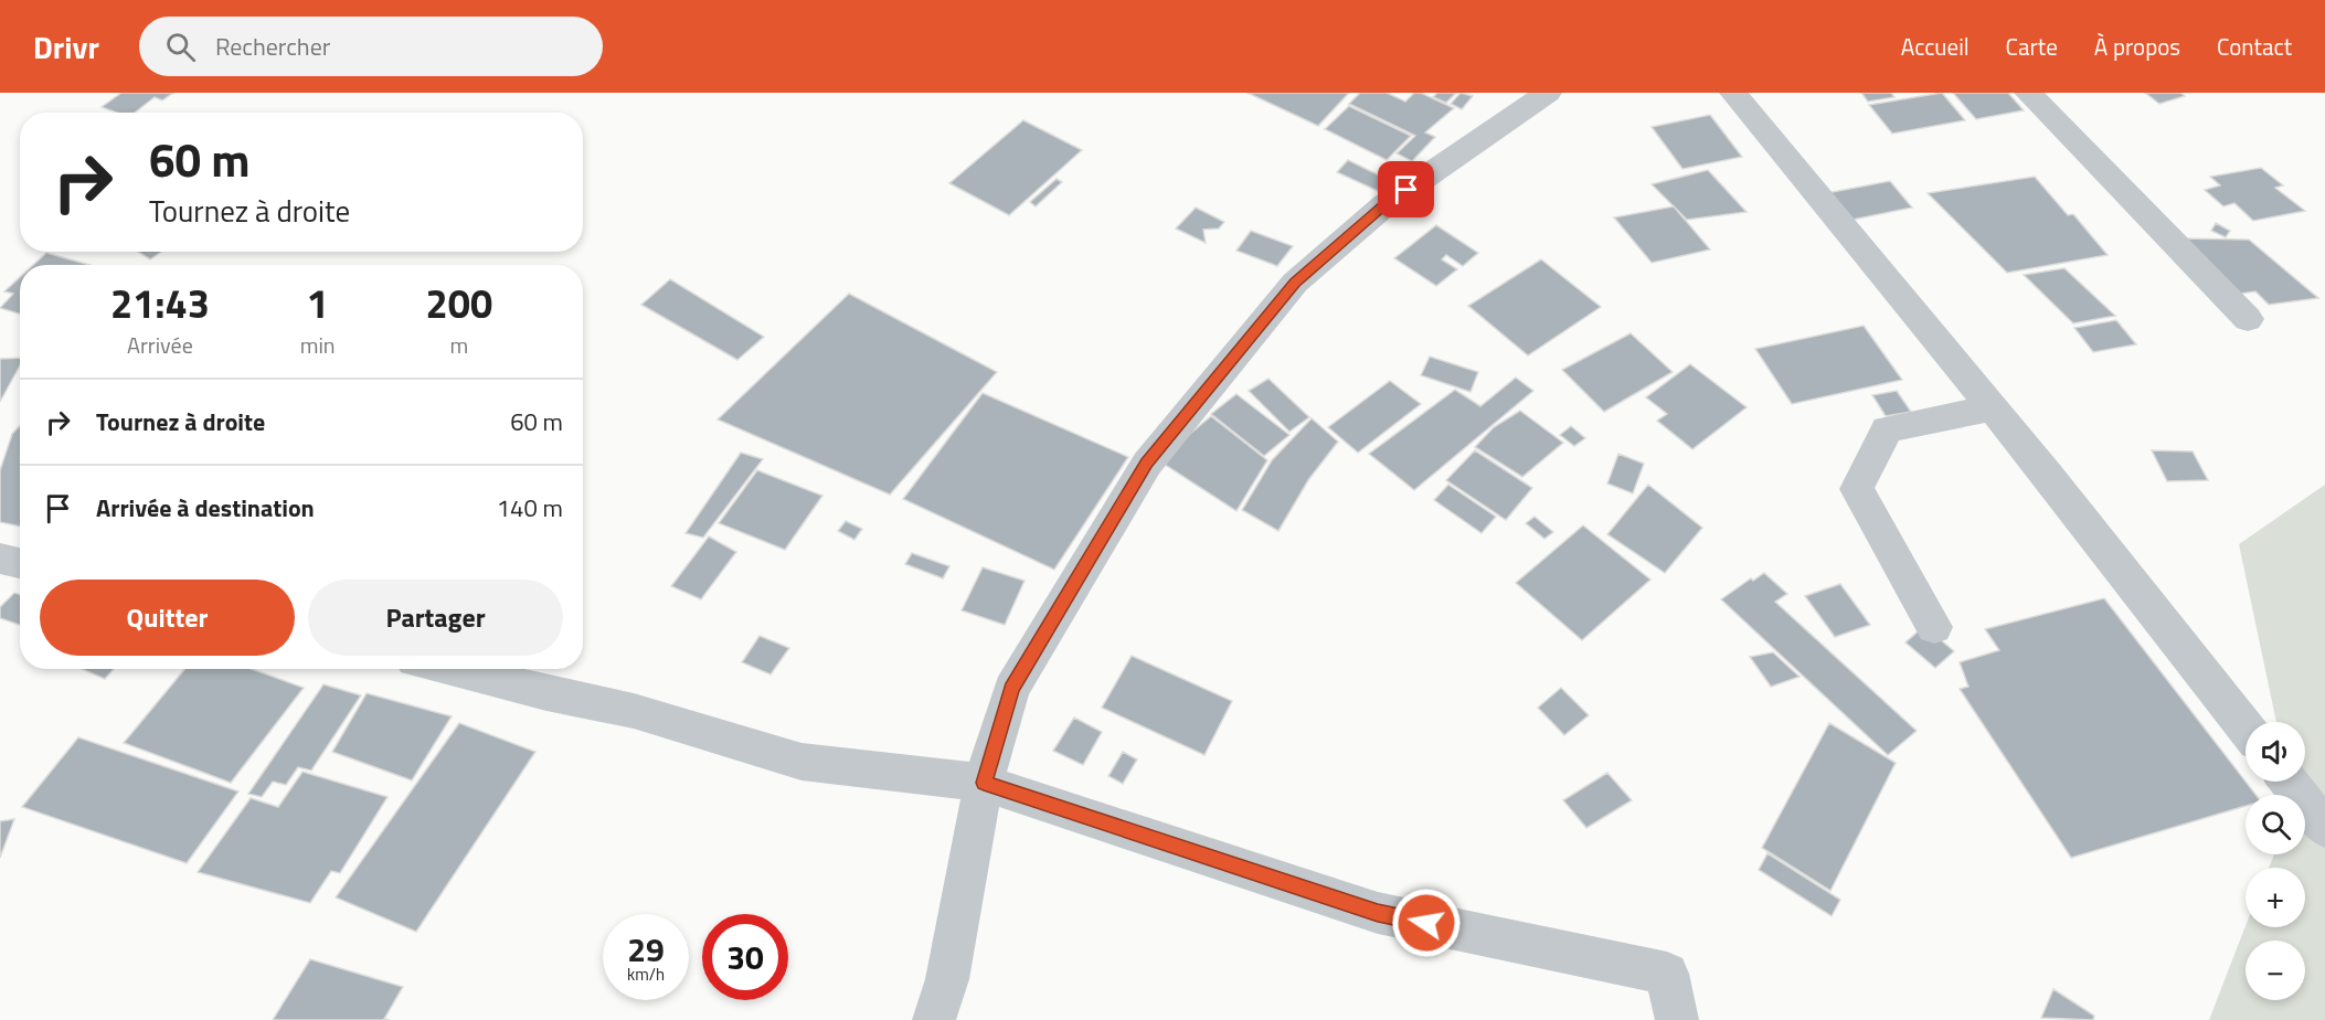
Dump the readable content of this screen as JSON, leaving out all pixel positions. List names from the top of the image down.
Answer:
{
  "page": {
    "header": "Drivr",
    "search": "Rechercher",
    "nav": [
      "Accueil",
      "Carte",
      "À propos",
      "Contact"
    ],
    "turn": ["60 m", "Tournez à droite"],
    "eta": [
      "21:43",
      "Arrivée",
      "1",
      "min",
      "200",
      "m"
    ],
    "list": [
      {
        "name": "Tournez à droite",
        "value": "60 m"
      },
      {
        "name": "Arrivée à destination",
        "value": "140 m"
      }
    ],
    "buttons": ["Quitter", "Partager"],
    "map_buttons": ["+", "−"],
    "speed": "29 km/h",
    "limit": "30"
  }
}
